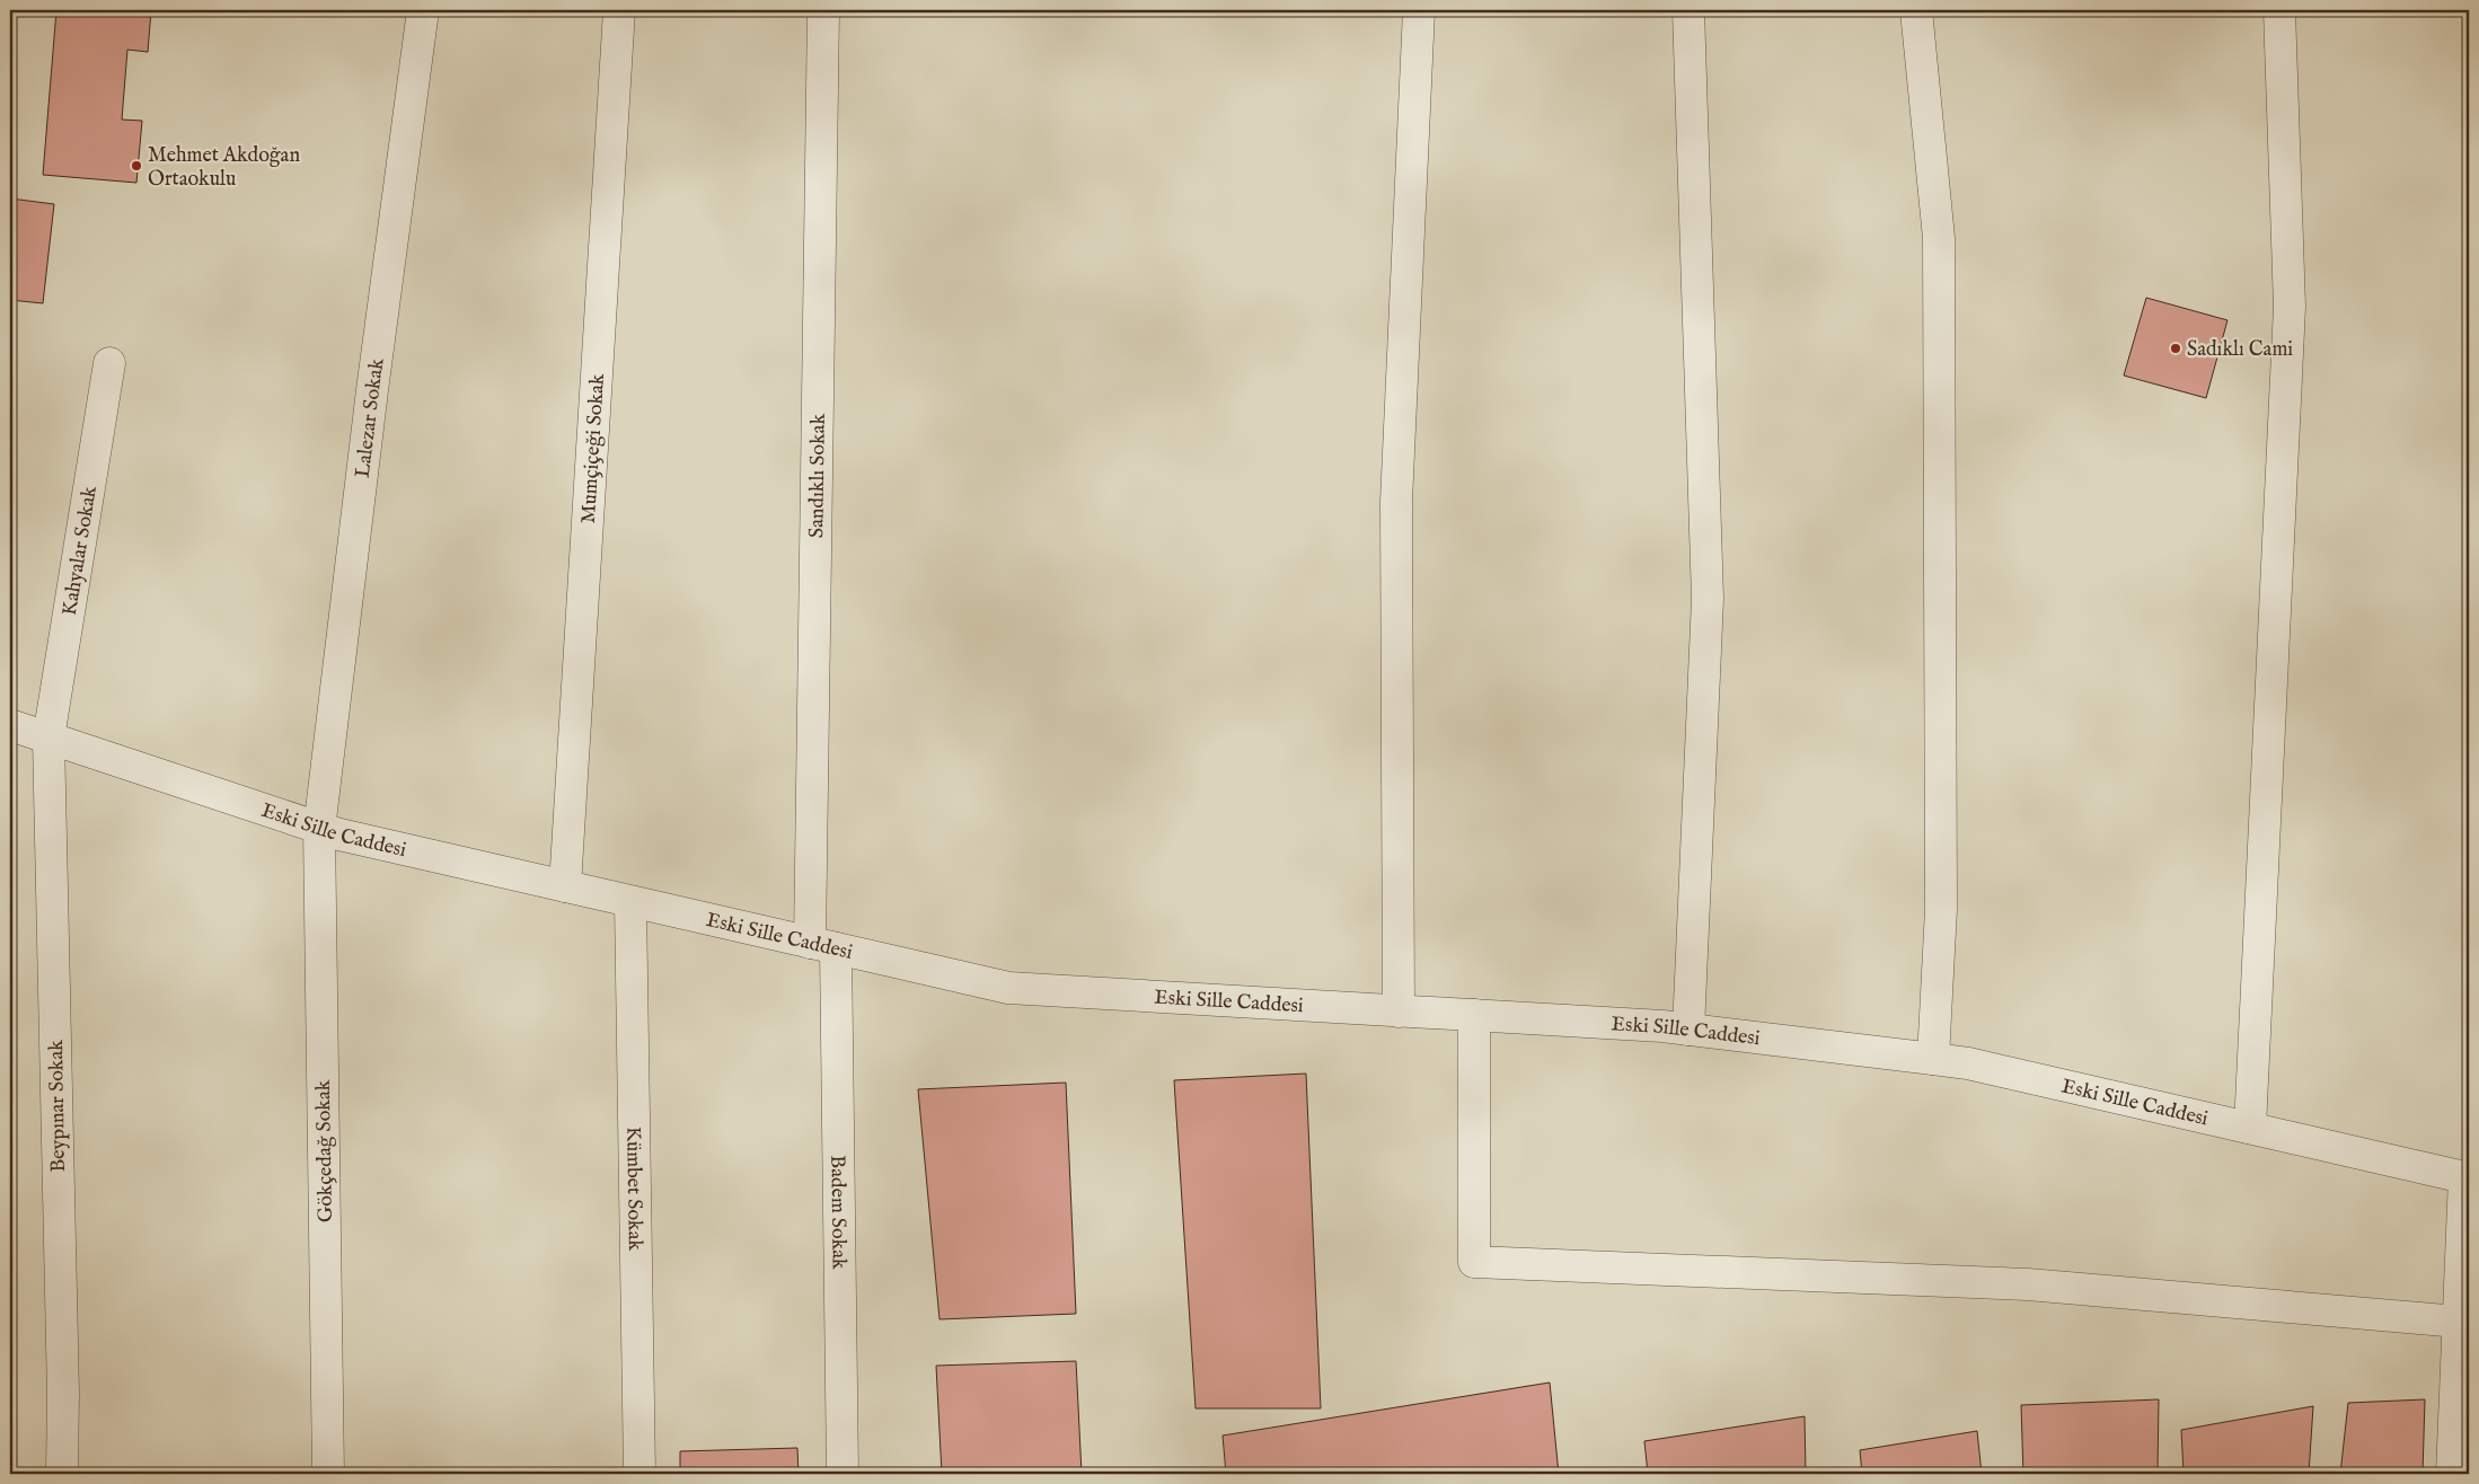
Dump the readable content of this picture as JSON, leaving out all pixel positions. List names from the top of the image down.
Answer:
{
  "streets": {
    "street": [
      "Lalezar Sokak",
      "Mumçiçeği Sokak",
      "Sandıklı Sokak",
      "Kahyalar Sokak",
      "Eski Sille Caddesi",
      "Beypınar Sokak",
      "Gökçedağ Sokak",
      "Kümbet Sokak",
      "Badem Sokak"
    ]
  },
  "crossings": [
    ["Lalezar Sokak", "Eski Sille Caddesi"],
    ["Lalezar Sokak", "Gökçedağ Sokak"],
    ["Mumçiçeği Sokak", "Eski Sille Caddesi"],
    ["Sandıklı Sokak", "Eski Sille Caddesi"],
    ["Sandıklı Sokak", "Badem Sokak"],
    ["Kahyalar Sokak", "Eski Sille Caddesi"],
    ["Kahyalar Sokak", "Beypınar Sokak"],
    ["Eski Sille Caddesi", "Beypınar Sokak"],
    ["Eski Sille Caddesi", "Gökçedağ Sokak"],
    ["Eski Sille Caddesi", "Kümbet Sokak"],
    ["Eski Sille Caddesi", "Badem Sokak"]
  ],
  "places": ["Mehmet Akdoğan Ortaokulu", "Sadıklı Cami"]
}
